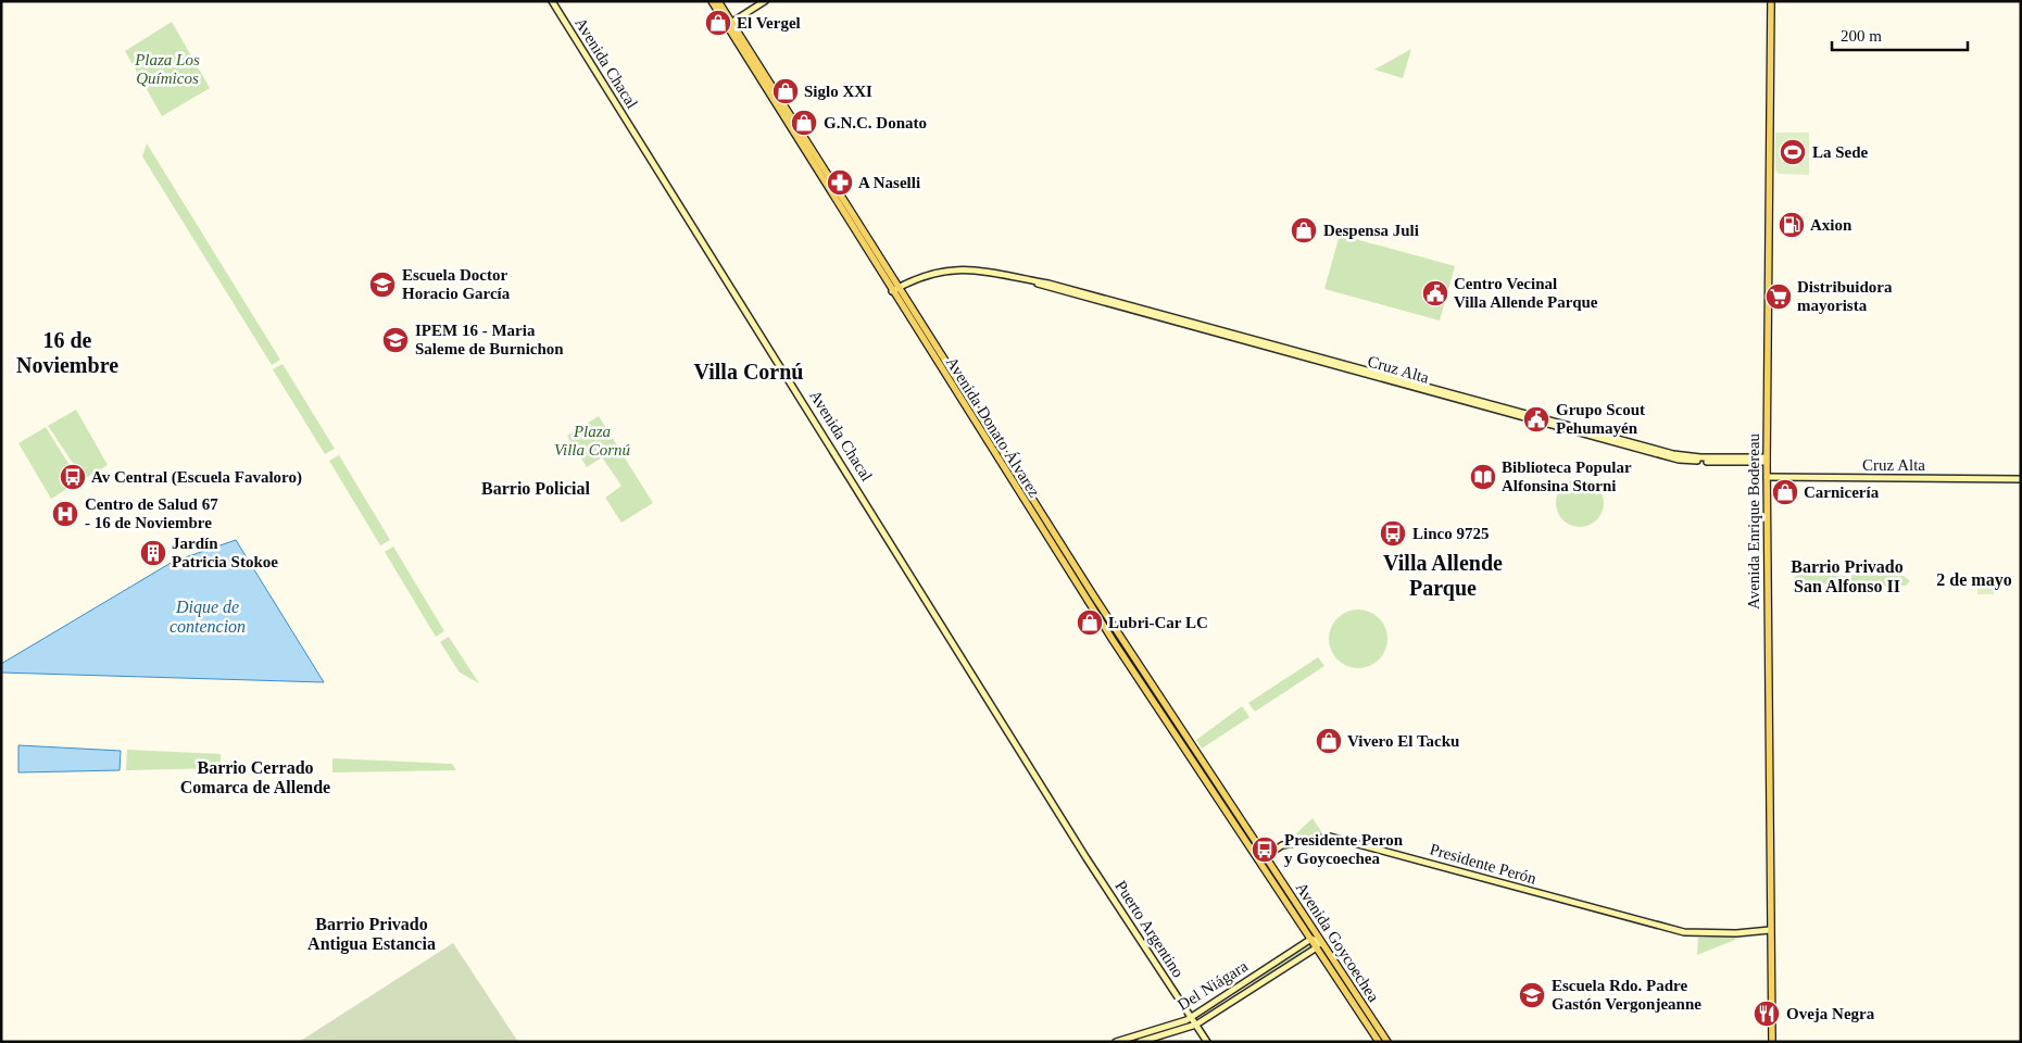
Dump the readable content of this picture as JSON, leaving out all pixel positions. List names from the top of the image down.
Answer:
{
  "streets": {
    "main road": [
      "Avenida Chacal",
      "Cruz Alta",
      "Avenida Donato Álvarez",
      "Avenida Enrique Bodereau",
      "Presidente Perón",
      "Puerto Argentino",
      "Avenida Goycoechea",
      "Del Niágara"
    ]
  },
  "crossings": [
    ["Avenida Chacal", "Puerto Argentino"],
    ["Cruz Alta", "Avenida Donato Álvarez"],
    ["Cruz Alta", "Avenida Enrique Bodereau"],
    ["Avenida Donato Álvarez", "Presidente Perón"],
    ["Avenida Donato Álvarez", "Avenida Goycoechea"],
    ["Avenida Enrique Bodereau", "Presidente Perón"],
    ["Presidente Perón", "Avenida Goycoechea"],
    ["Puerto Argentino", "Del Niágara"],
    ["Avenida Goycoechea", "Del Niágara"]
  ],
  "districts": [
    "16 de Noviembre",
    "Villa Cornú",
    "Barrio Policial",
    "Villa Allende Parque",
    "Barrio Privado San Alfonso II",
    "2 de mayo",
    "Barrio Cerrado Comarca de Allende",
    "Barrio Privado Antigua Estancia"
  ],
  "water": ["Dique de contencion"],
  "parks": ["Plaza Los Químicos", "Plaza Villa Cornú"],
  "places": {
    "shop": [
      "El Vergel",
      "Siglo XXI",
      "G.N.C. Donato",
      "Despensa Juli",
      "Carnicería",
      "Lubri-Car LC",
      "Vivero El Tacku"
    ],
    "sports": ["La Sede"],
    "pharmacy": ["A Naselli"],
    "fuel station": ["Axion"],
    "school or university": ["Escuela Doctor Horacio García", "IPEM 16 - Maria Saleme de Burnichon", "Escuela Rdo. Padre Gastón Vergonjeanne"],
    "public building": ["Centro Vecinal Villa Allende Parque", "Grupo Scout Pehumayén"],
    "supermarket": ["Distribuidora mayorista"],
    "bus stop": ["Av Central (Escuela Favaloro)", "Linco 9725", "Presidente Peron y Goycoechea"],
    "library": ["Biblioteca Popular Alfonsina Storni"],
    "hospital": ["Centro de Salud 67 - 16 de Noviembre"],
    "building": ["Jardín Patricia Stokoe"],
    "restaurant": ["Oveja Negra"]
  },
  "scale_bar": "200 m"
}
